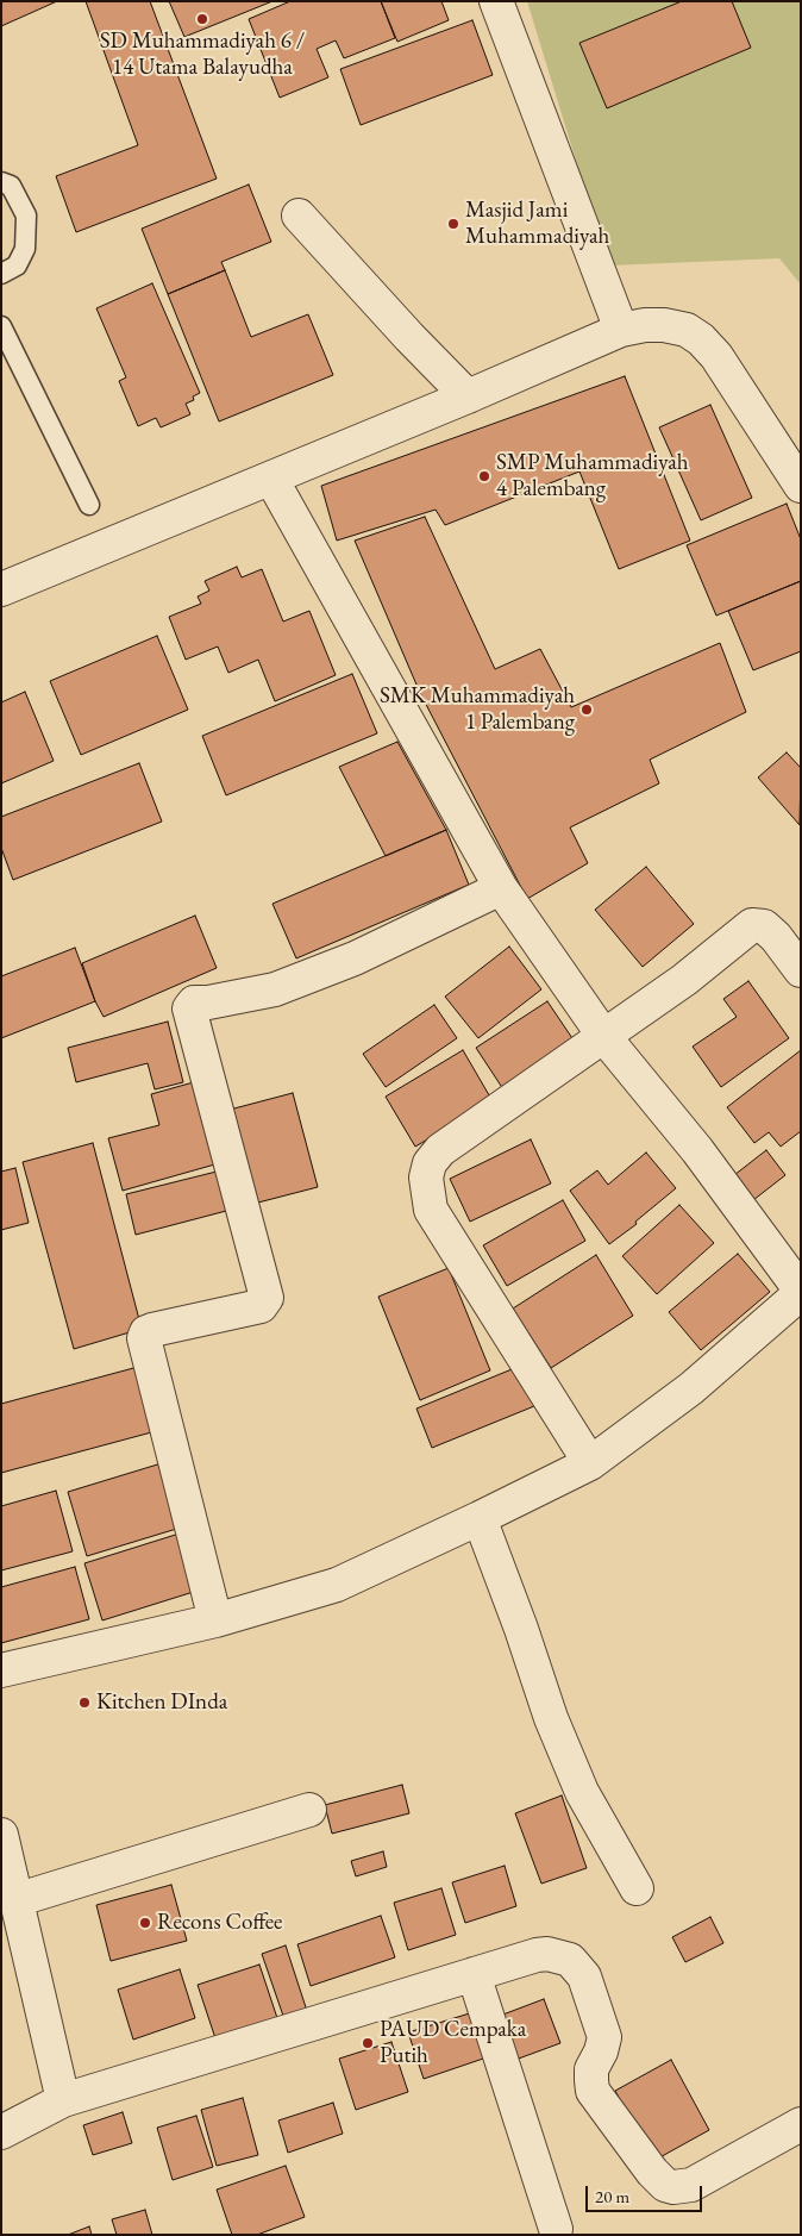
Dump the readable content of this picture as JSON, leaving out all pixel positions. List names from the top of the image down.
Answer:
{
  "places": [
    "SD Muhammadiyah 6 / 14 Utama Balayudha",
    "Masjid Jami Muhammadiyah",
    "SMP Muhammadiyah 4 Palembang",
    "SMK Muhammadiyah 1 Palembang",
    "Kitchen DInda",
    "Recons Coffee",
    "PAUD Cempaka Putih"
  ],
  "scale_bar": "20 m"
}
